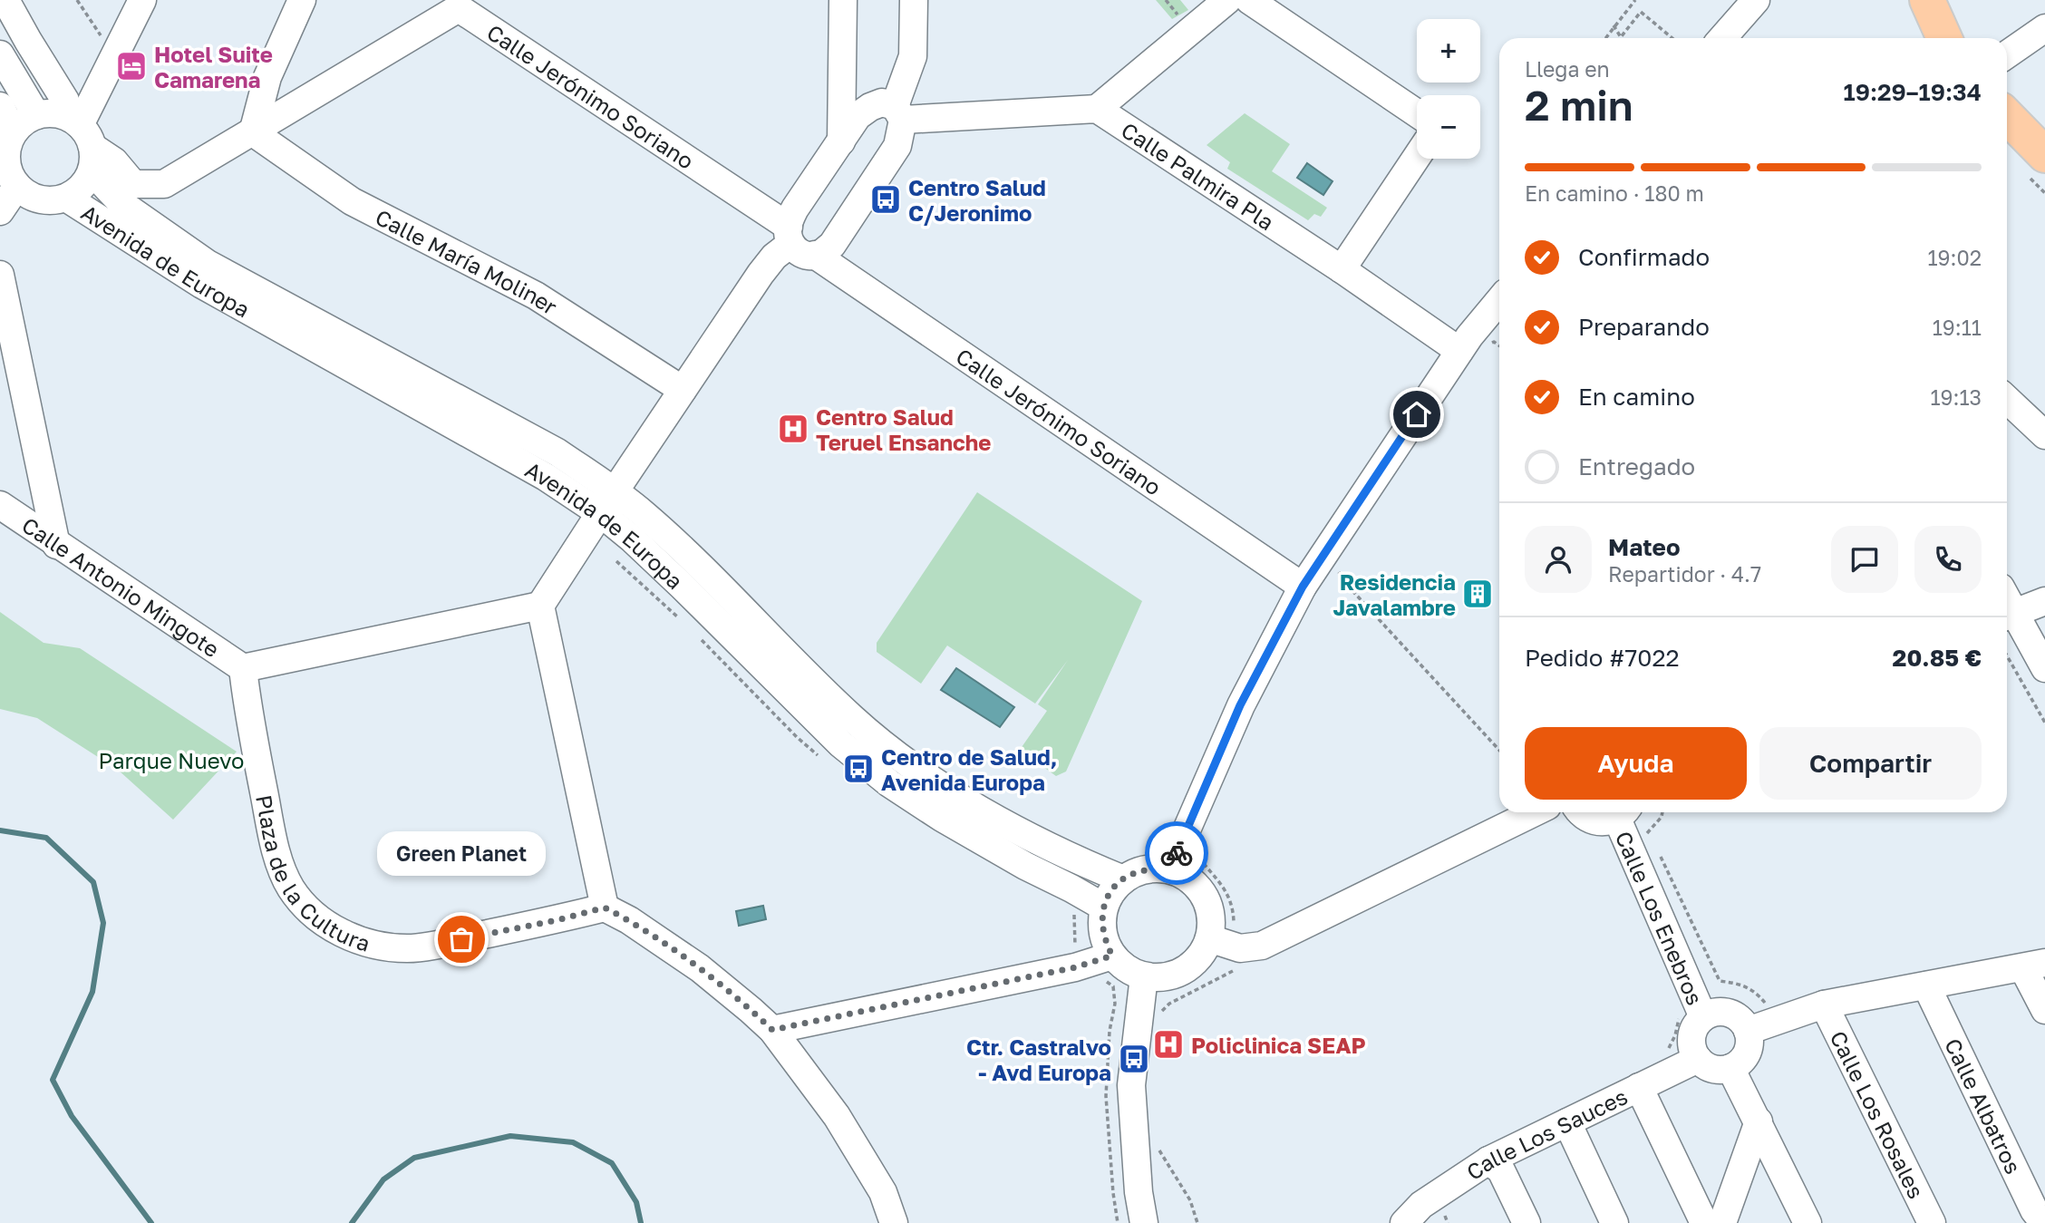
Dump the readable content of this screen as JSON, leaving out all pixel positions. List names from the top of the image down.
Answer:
{
  "streets": {
    "street": [
      "Calle Jerónimo Soriano",
      "Calle Palmira Pla",
      "Avenida de Europa",
      "Calle María Moliner",
      "Calle Antonio Mingote",
      "Plaza de la Cultura",
      "Calle Los Enebros",
      "Calle Albatros",
      "Calle Los Rosales",
      "Calle Los Sauces"
    ]
  },
  "crossings": [
    ["Calle Jerónimo Soriano", "Calle Palmira Pla"],
    ["Calle Jerónimo Soriano", "Calle María Moliner"],
    ["Calle Antonio Mingote", "Plaza de la Cultura"],
    ["Calle Los Enebros", "Calle Los Sauces"]
  ],
  "parks": ["Parque Nuevo"],
  "places": {
    "hotel": ["Hotel Suite Camarena"],
    "bus stop": ["Centro Salud C/Jeronimo", "Centro de Salud, Avenida Europa", "Ctr. Castralvo - Avd Europa"],
    "hospital": ["Centro Salud Teruel Ensanche", "Policlinica SEAP"],
    "building": ["Residencia Javalambre"],
    "other": ["Green Planet"]
  },
  "page": {
    "map_buttons": ["+", "−"],
    "heading": ["2 min", "Llega en", "19:29–19:34"],
    "panel": [
      "Mateo",
      "Repartidor · 4.7",
      "Pedido #7022",
      "20.85 €"
    ],
    "bar": "En camino · 180 m",
    "list": [
      ["Confirmado", "19:02"],
      ["Preparando", "19:11"],
      ["En camino", "19:13"],
      "Entregado"
    ],
    "buttons": ["Ayuda", "Compartir"],
    "bubble": "Green Planet"
  }
}
